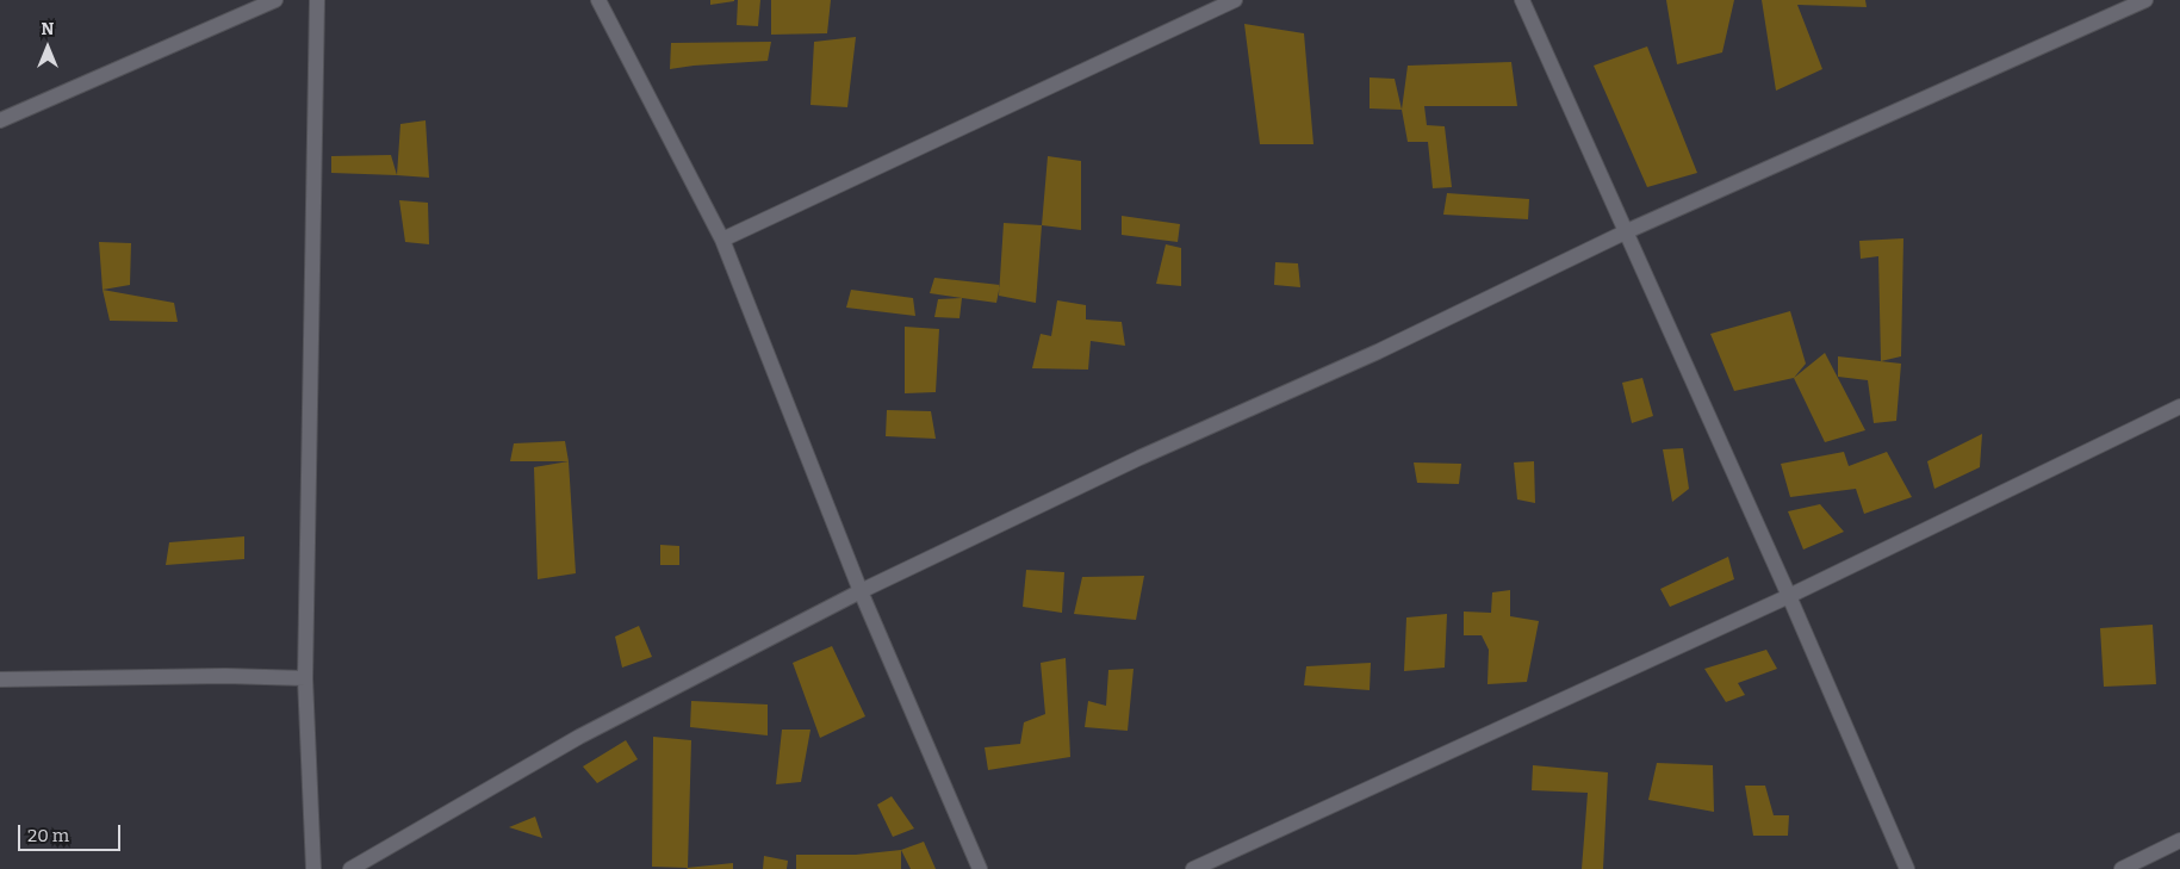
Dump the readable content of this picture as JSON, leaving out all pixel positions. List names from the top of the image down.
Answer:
{
  "scale_bar": "20 m",
  "north": "top"
}
